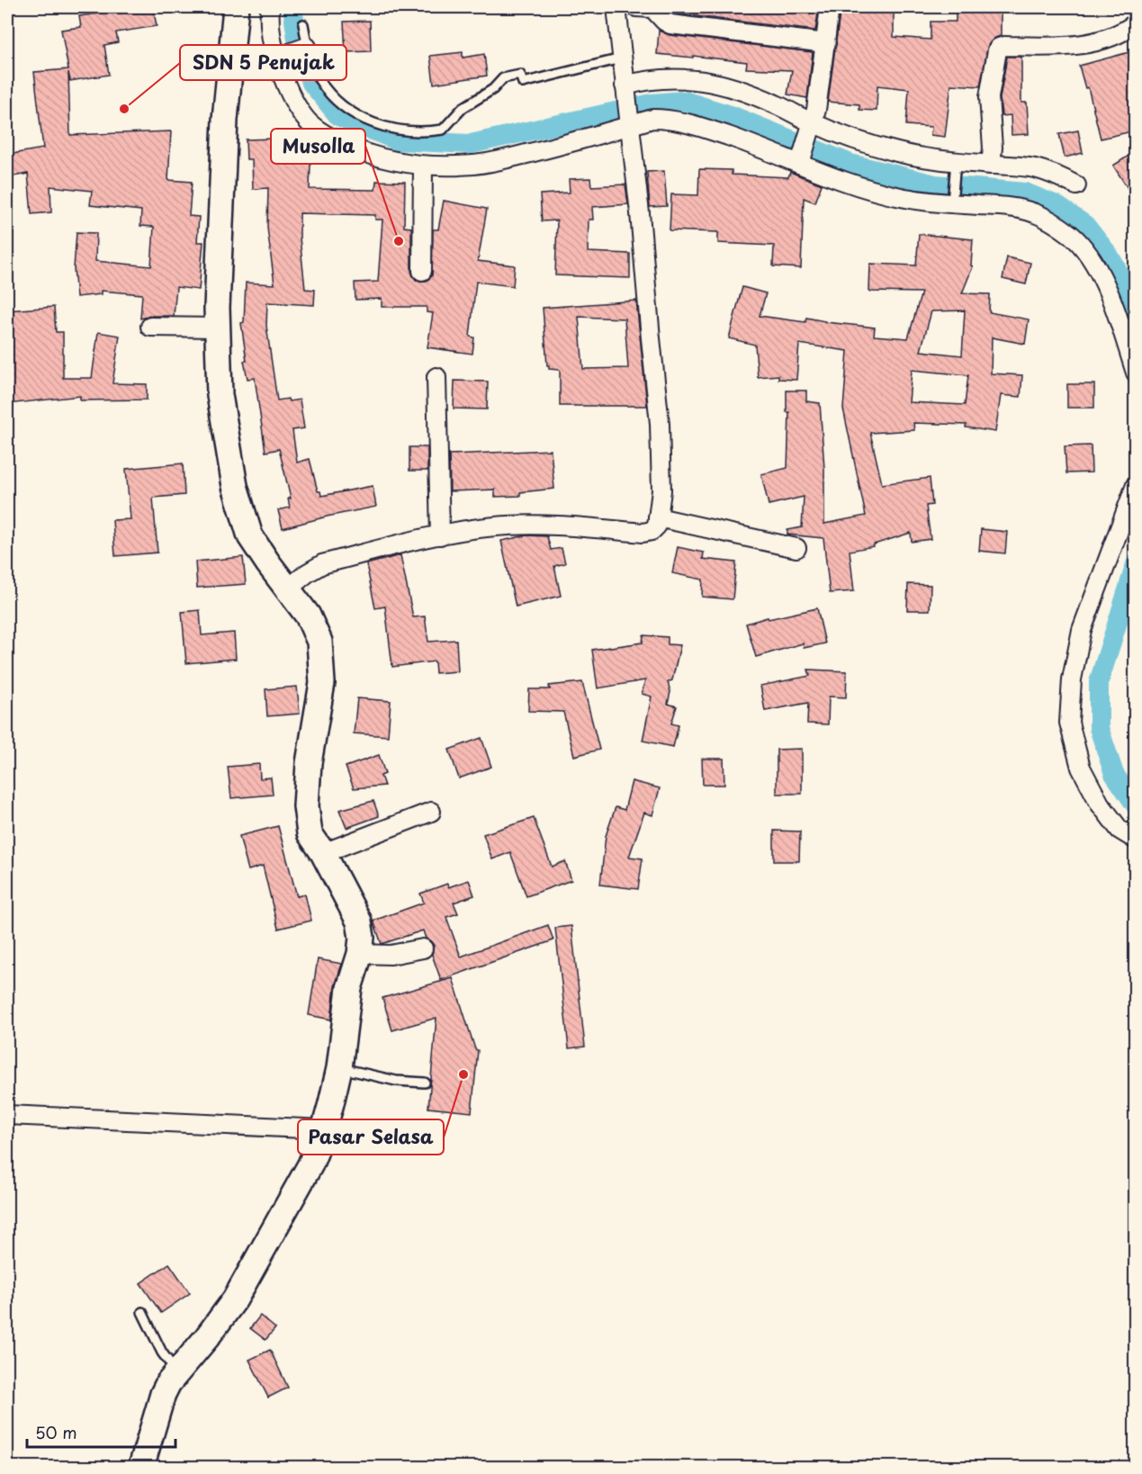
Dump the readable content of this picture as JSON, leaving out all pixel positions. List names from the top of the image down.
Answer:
{
  "places": ["SDN 5 Penujak", "Musolla", "Pasar Selasa"],
  "scale_bar": "50 m"
}
